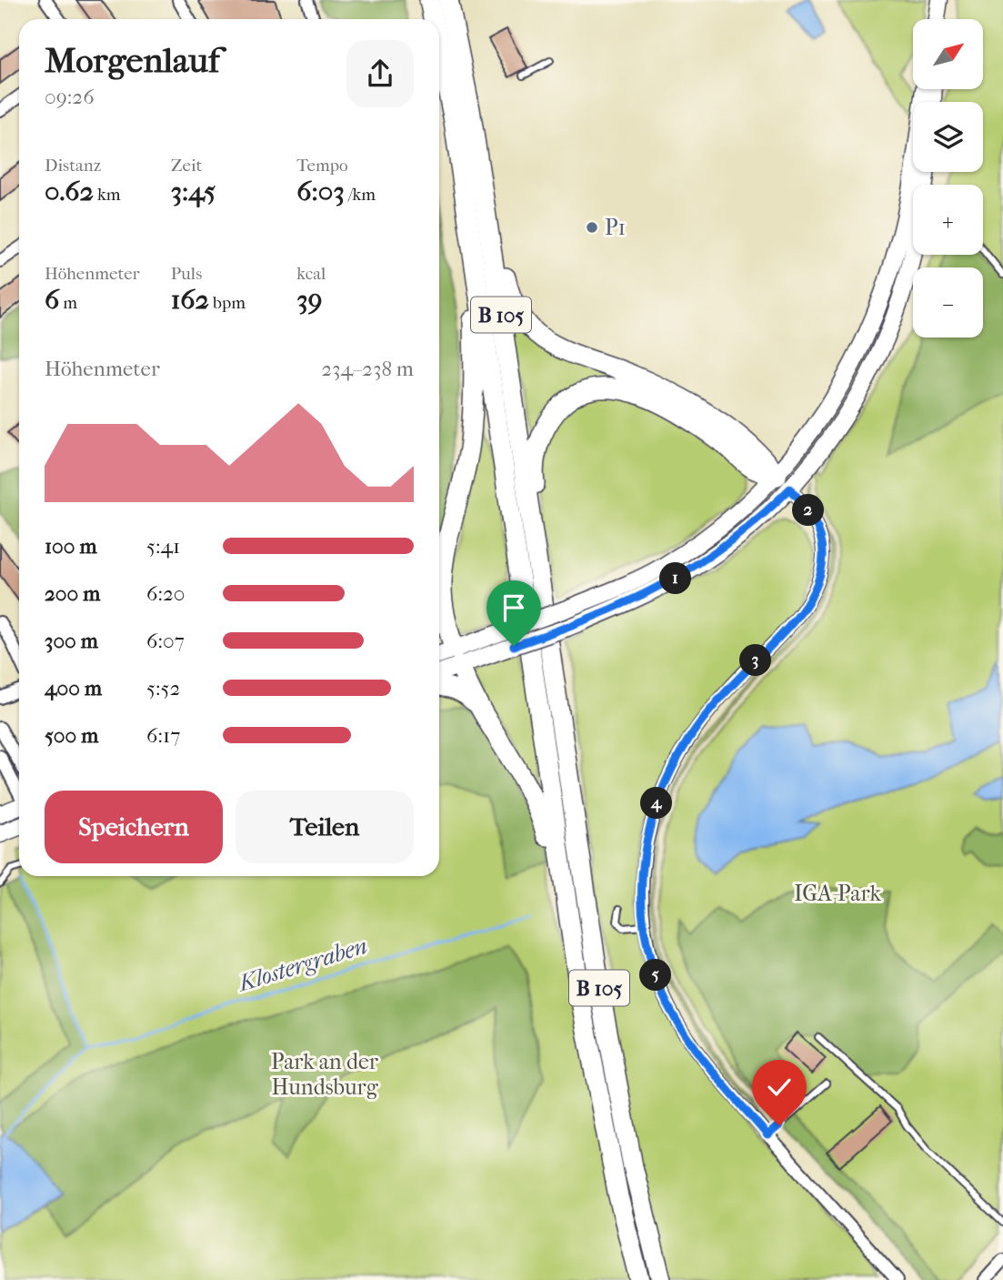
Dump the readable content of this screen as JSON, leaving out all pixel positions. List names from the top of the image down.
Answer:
{
  "streets": {
    "highway": ["B 105"]
  },
  "water": ["Klostergraben"],
  "parks": ["IGA-Park", "Park an der Hundsburg"],
  "places": ["P1"],
  "north": "top right",
  "page": {
    "map_buttons": ["+", "−"],
    "heading": ["Morgenlauf", "09:26"],
    "stats": [
      ["Distanz", "0.62 km"],
      ["Zeit", "3:45"],
      ["Tempo", "6:03 /km"],
      ["Höhenmeter", "6 m"],
      ["Puls", "162 bpm"],
      ["kcal", "39"]
    ],
    "chart": ["Höhenmeter", "234–238 m"],
    "pins": [
      "2",
      "1",
      "3",
      "4",
      "5"
    ],
    "list": [
      {
        "name": "100 m",
        "note": "5:41"
      },
      {
        "name": "200 m",
        "note": "6:20"
      },
      {
        "name": "300 m",
        "note": "6:07"
      },
      {
        "name": "400 m",
        "note": "5:52"
      },
      {
        "name": "500 m",
        "note": "6:17"
      }
    ],
    "buttons": ["Speichern", "Teilen"]
  }
}
